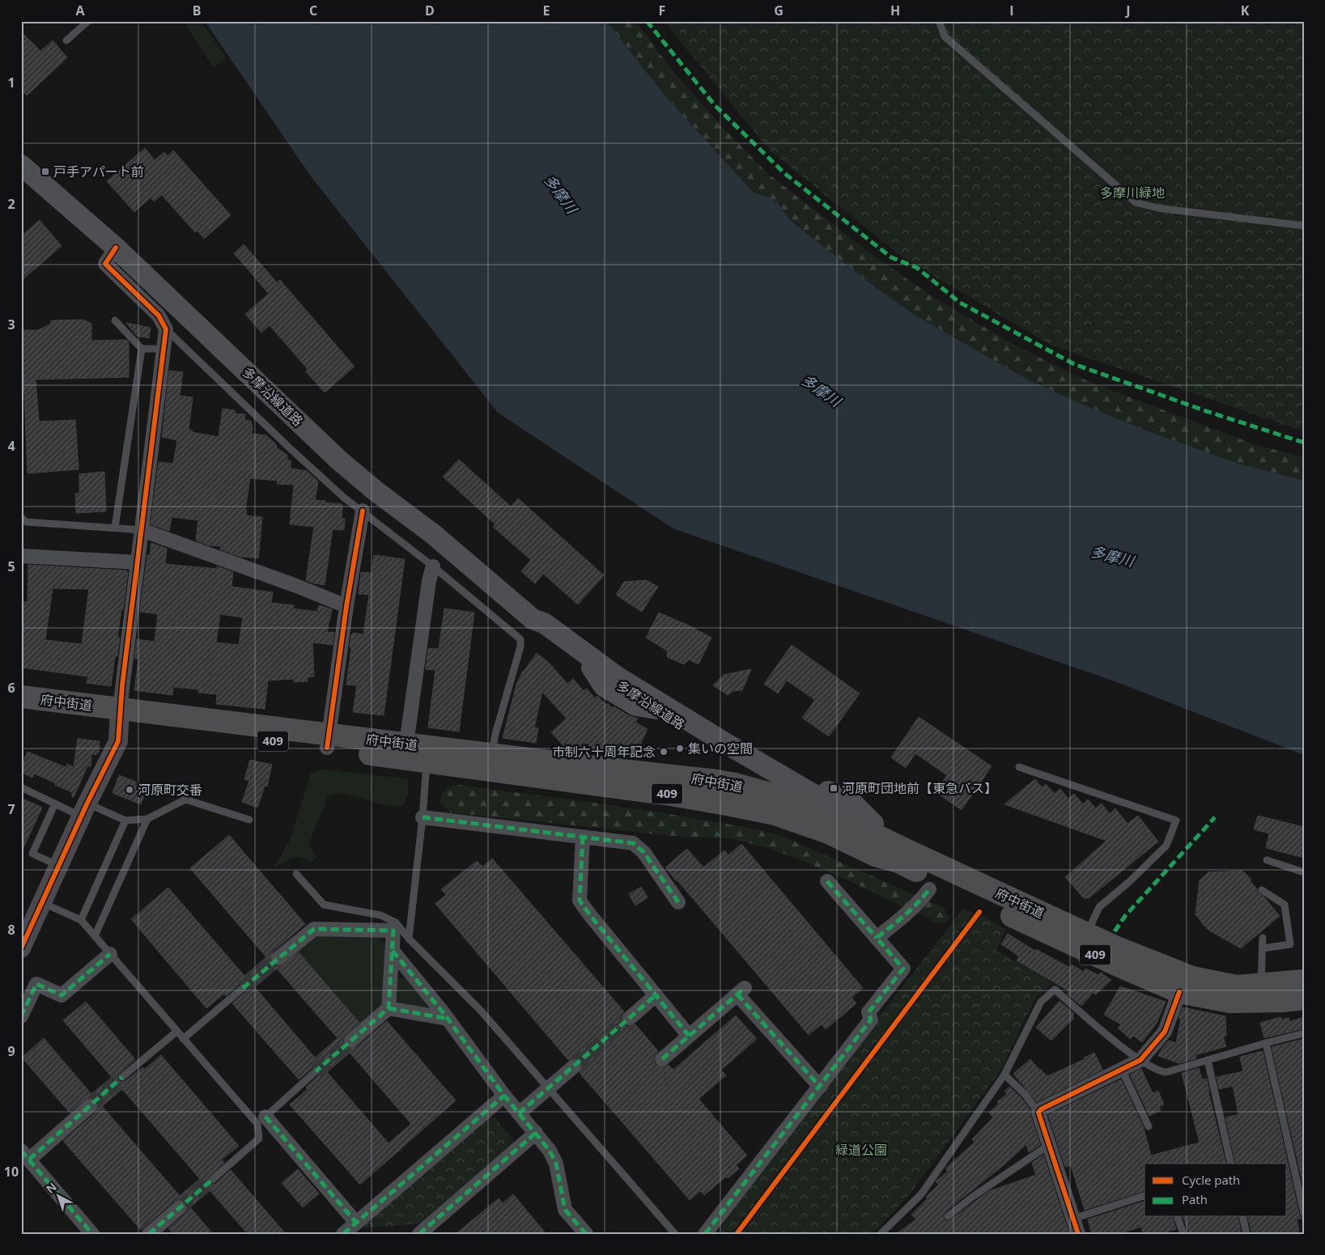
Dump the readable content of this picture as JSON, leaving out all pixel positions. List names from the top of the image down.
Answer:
{
  "streets": {
    "highway": ["府中街道", "409"],
    "main road": ["多摩沿線道路"]
  },
  "crossings": [
    ["多摩沿線道路", "府中街道"]
  ],
  "water": ["多摩川"],
  "parks": ["多摩川緑地", "緑道公園"],
  "places": {
    "transit": ["戸手アパート前", "河原町団地前【東急バス】"],
    "other": ["集いの空間", "市制六十周年記念", "河原町交番"]
  },
  "legend": ["Cycle path", "Path"],
  "north": "top left",
  "grid": {
    "columns": [
      "A",
      "B",
      "C",
      "D",
      "E",
      "F",
      "G",
      "H",
      "I",
      "J",
      "K"
    ],
    "rows": [
      "1",
      "2",
      "3",
      "4",
      "5",
      "6",
      "7",
      "8",
      "9",
      "10"
    ]
  }
}
